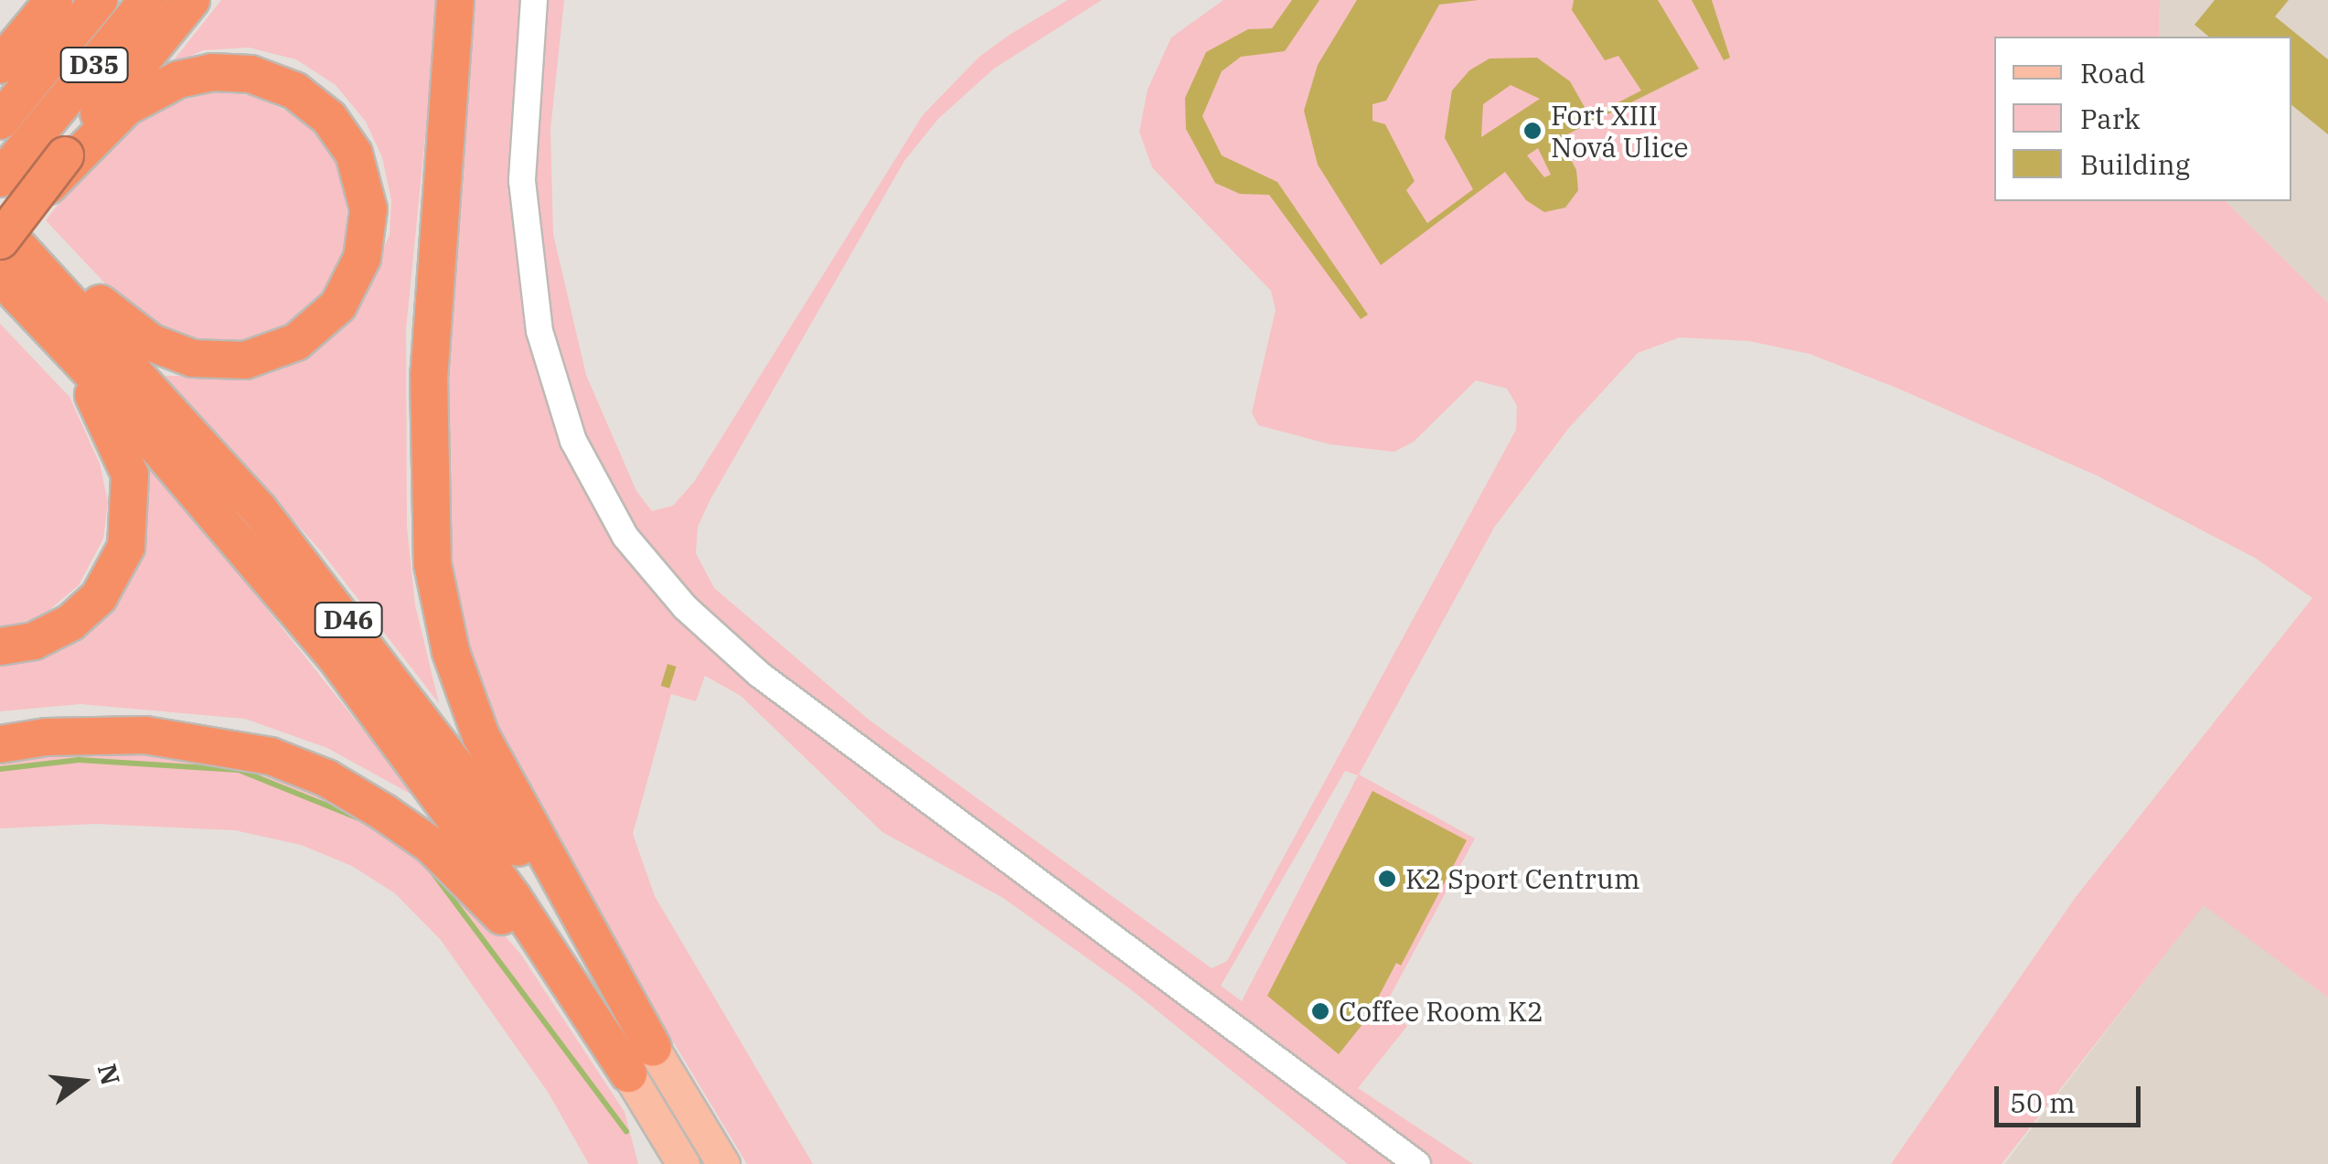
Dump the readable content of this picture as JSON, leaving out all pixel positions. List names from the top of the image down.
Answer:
{
  "streets": {
    "highway": ["D35", "D46"]
  },
  "places": ["Fort XIII Nová Ulice", "K2 Sport Centrum", "Coffee Room K2"],
  "legend": ["Road", "Park", "Building"],
  "scale_bar": "50 m",
  "north": "right"
}
